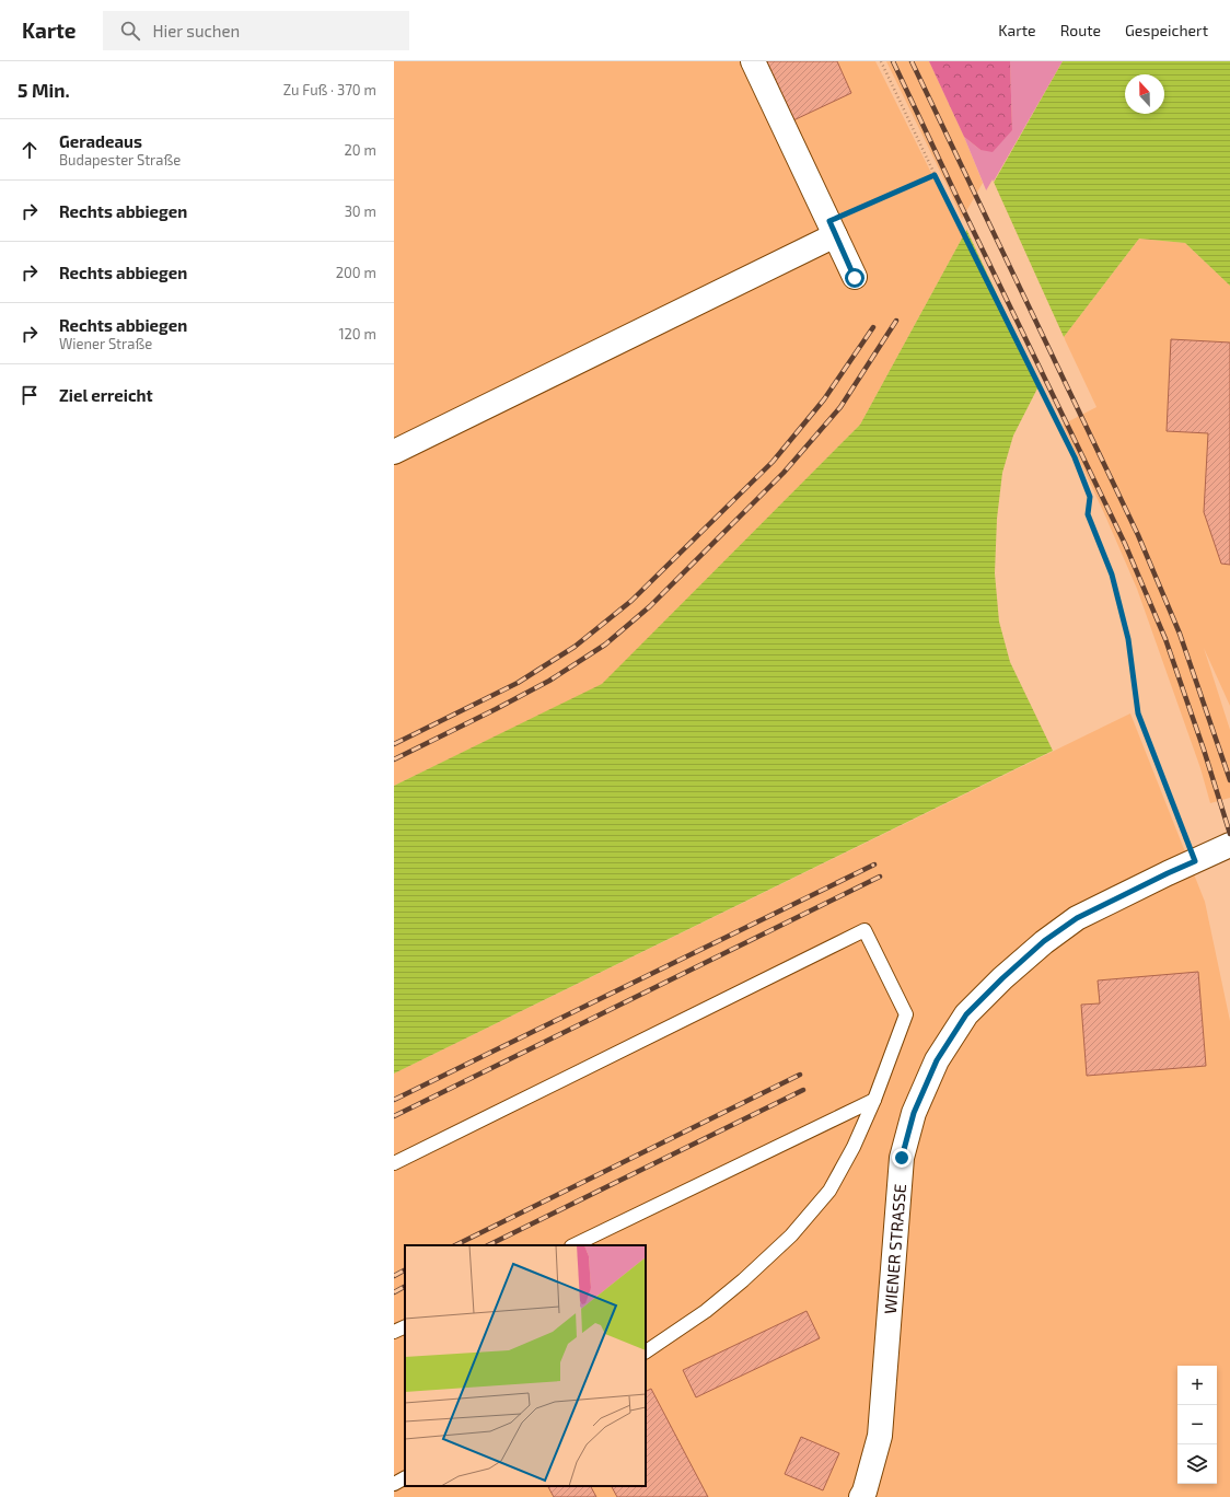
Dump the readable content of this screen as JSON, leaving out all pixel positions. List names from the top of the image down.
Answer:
{
  "streets": {
    "street": ["WIENER STRASSE"]
  },
  "north": "top",
  "page": {
    "header": "Karte",
    "search": "Hier suchen",
    "nav": ["Karte", "Route", "Gespeichert"],
    "heading": ["5 Min.", "Zu Fuß · 370 m"],
    "list": [
      ["Geradeaus", "Budapester Straße", "20 m"],
      ["Rechts abbiegen", "30 m"],
      ["Rechts abbiegen", "200 m"],
      ["Rechts abbiegen", "Wiener Straße", "120 m"],
      "Ziel erreicht"
    ],
    "map_buttons": ["+", "−"]
  }
}
